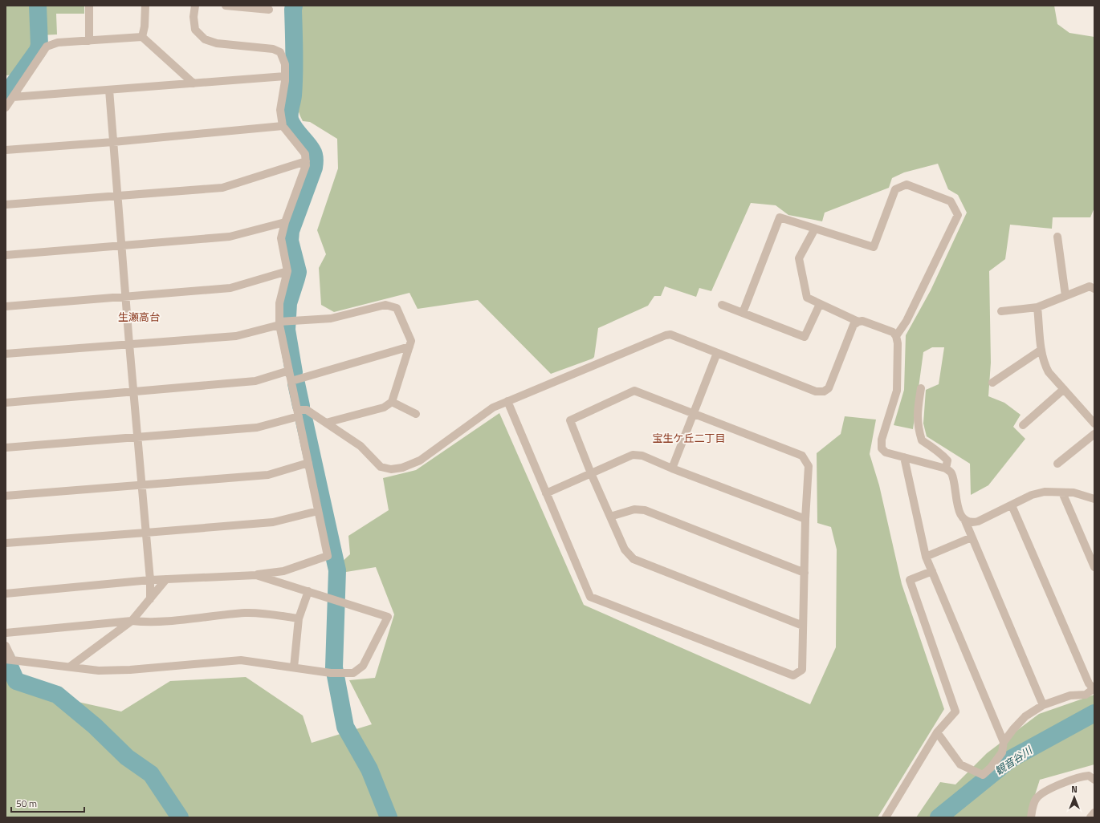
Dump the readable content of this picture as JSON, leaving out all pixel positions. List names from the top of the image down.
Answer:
{
  "districts": ["生瀬高台", "宝生ケ丘二丁目"],
  "water": ["観音谷川"],
  "scale_bar": "50 m",
  "north": "top"
}
